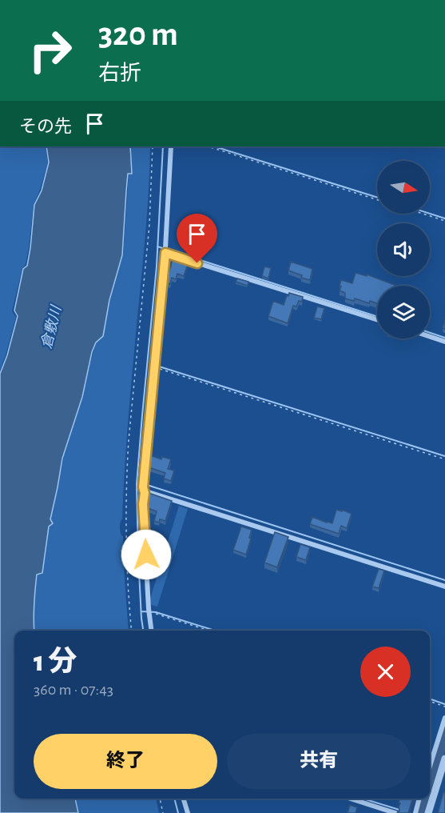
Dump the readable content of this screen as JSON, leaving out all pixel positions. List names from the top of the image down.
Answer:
{
  "water": ["倉敷川"],
  "north": "right",
  "page": {
    "turn": ["320 m", "右折"],
    "then": "その先",
    "heading": ["1 分", "360 m · 07:43"],
    "buttons": ["終了", "共有"]
  }
}
